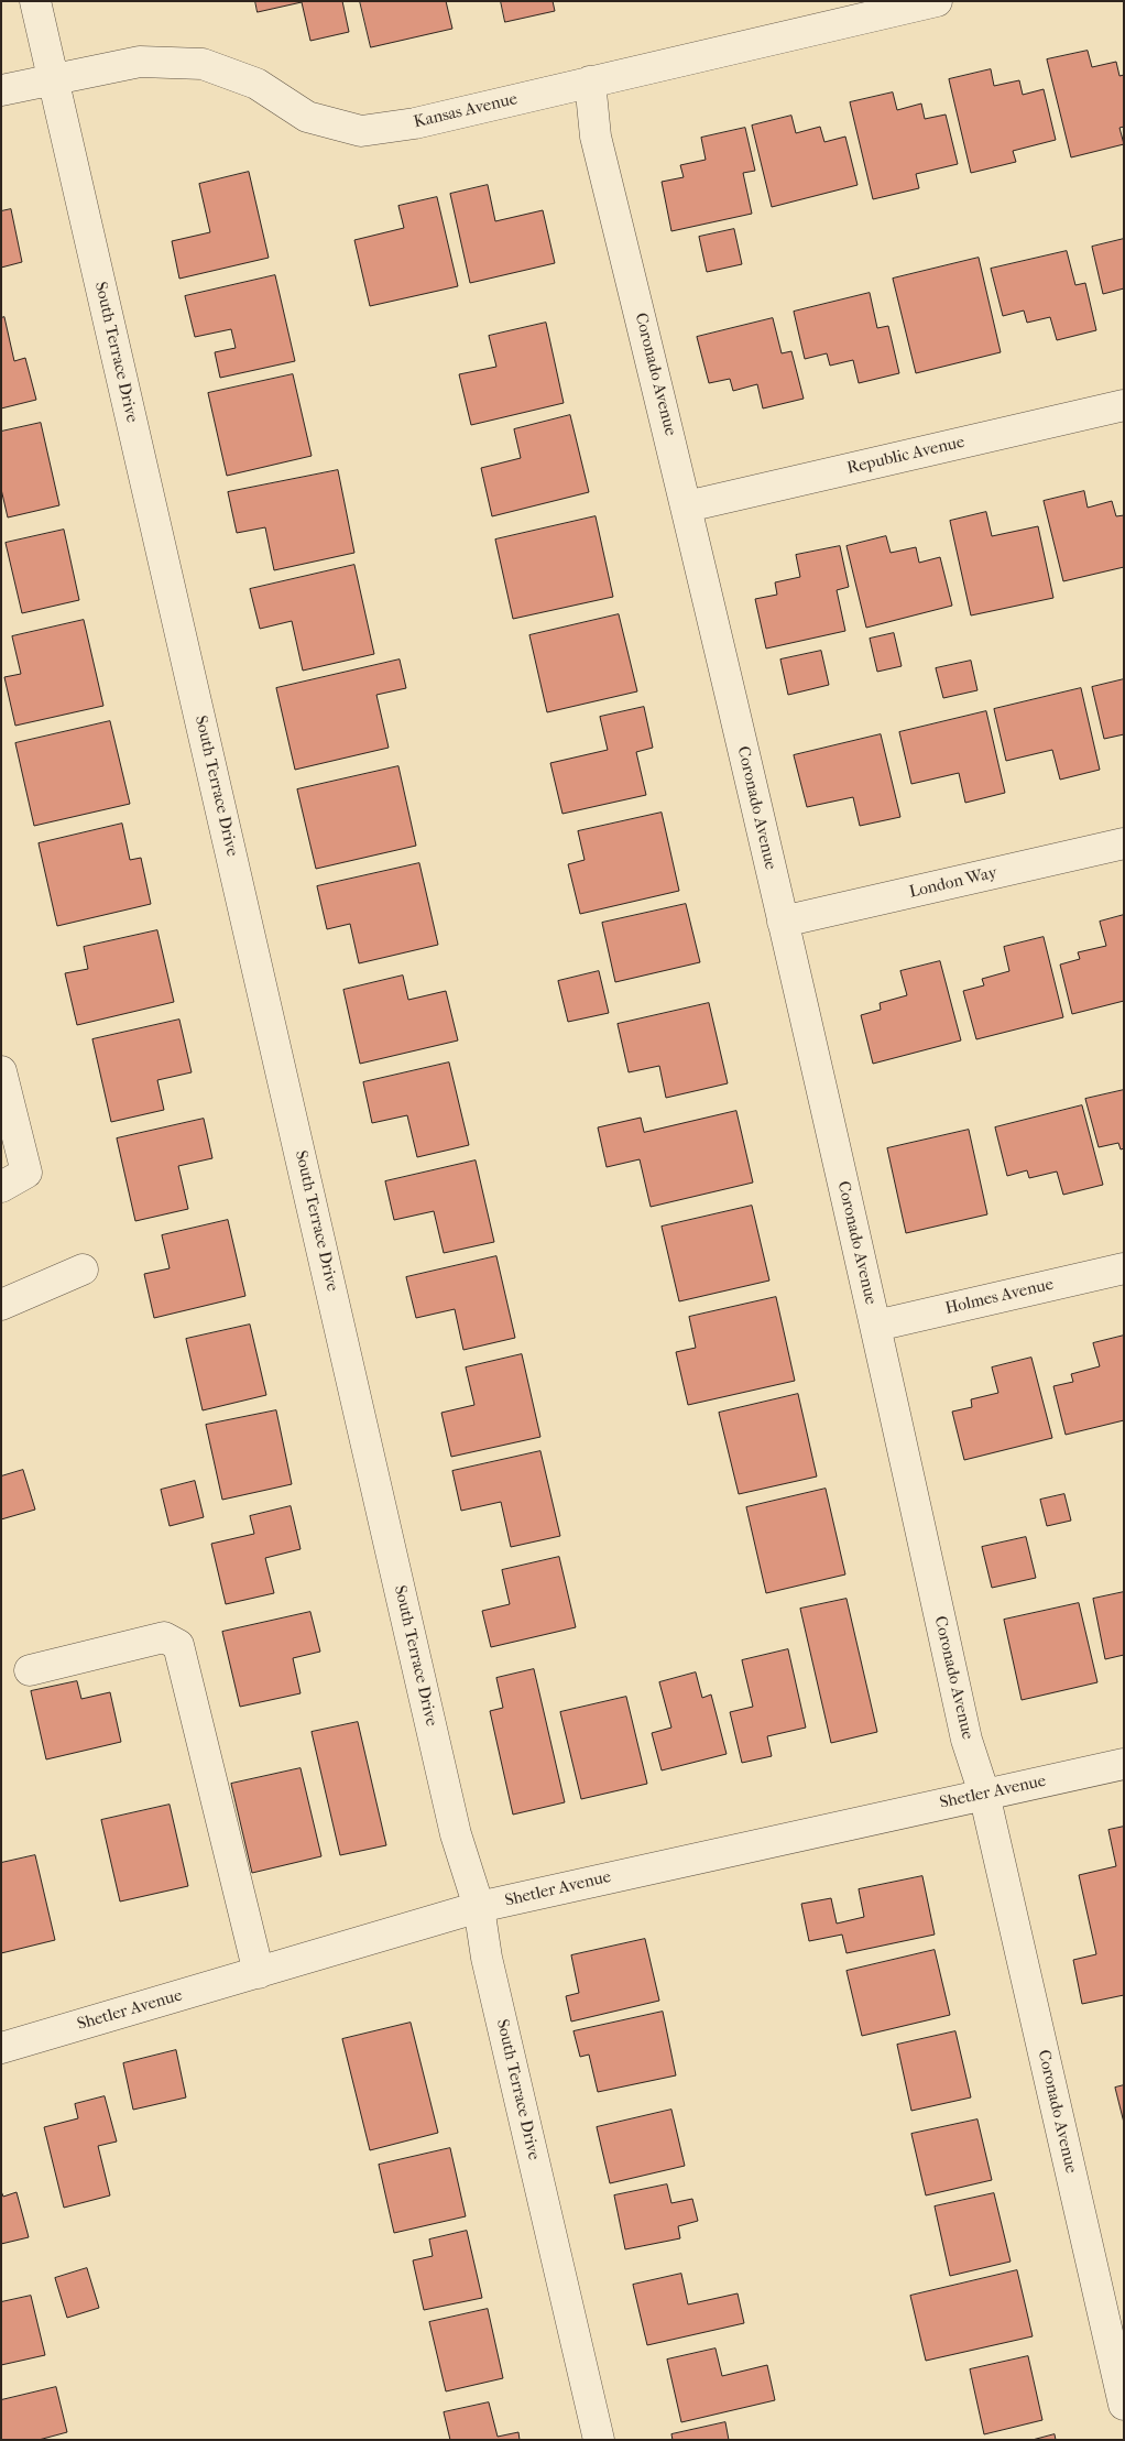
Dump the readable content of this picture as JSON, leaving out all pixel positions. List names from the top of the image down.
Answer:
{
  "streets": {
    "street": [
      "Kansas Avenue",
      "South Terrace Drive",
      "Coronado Avenue",
      "Republic Avenue",
      "London Way",
      "Holmes Avenue",
      "Shetler Avenue"
    ]
  },
  "crossings": [
    ["Kansas Avenue", "South Terrace Drive"],
    ["Kansas Avenue", "Coronado Avenue"],
    ["South Terrace Drive", "Shetler Avenue"],
    ["Coronado Avenue", "Republic Avenue"],
    ["Coronado Avenue", "London Way"],
    ["Coronado Avenue", "Holmes Avenue"],
    ["Coronado Avenue", "Shetler Avenue"]
  ]
}
